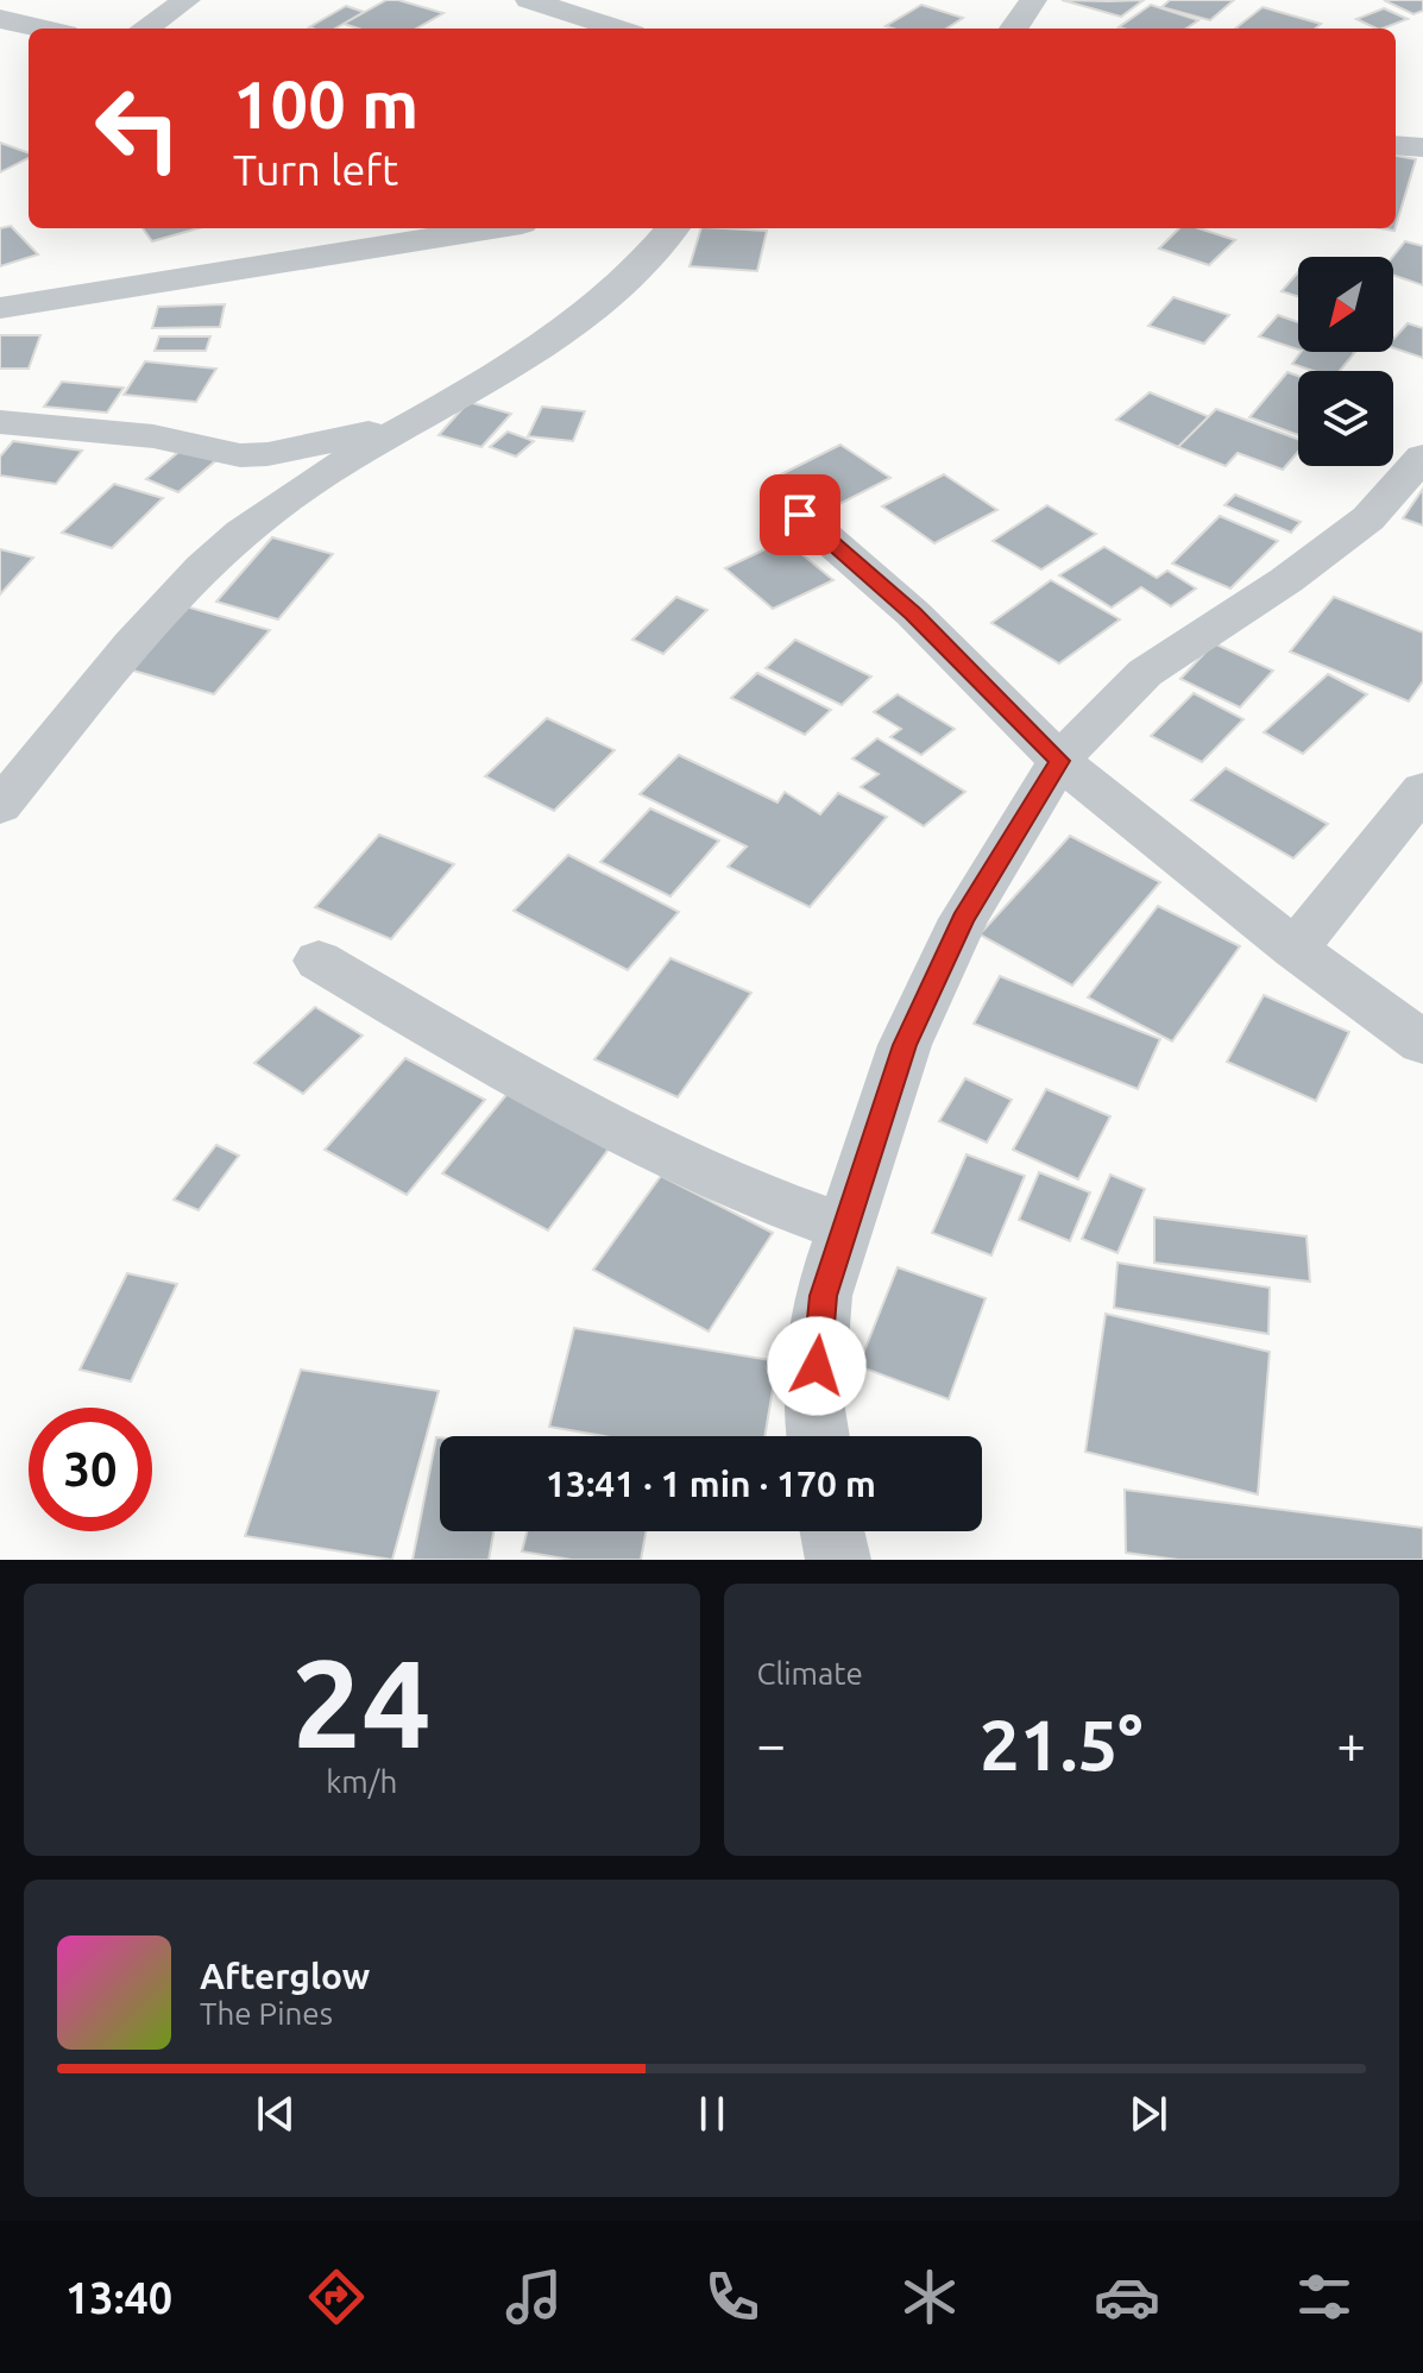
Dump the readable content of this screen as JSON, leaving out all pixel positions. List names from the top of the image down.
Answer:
{
  "north": "bottom left",
  "page": {
    "turn": ["100 m", "Turn left"],
    "limit": "30",
    "trip": "13:41 · 1 min · 170 m",
    "tile": [
      ["24", "km/h"],
      "Climate"
    ],
    "heat": ["−", "21.5°", "+"],
    "song": ["Afterglow", "The Pines"],
    "tabs": "13:40"
  }
}
